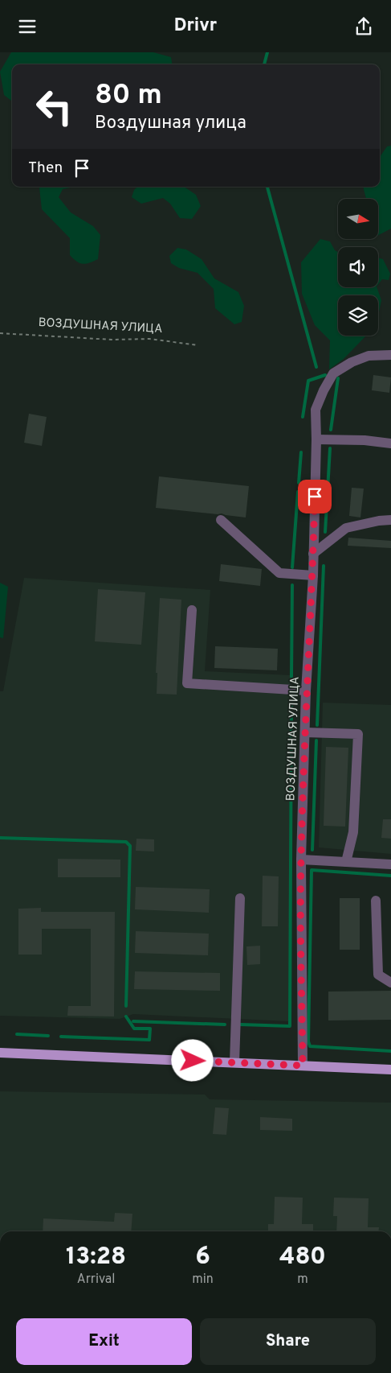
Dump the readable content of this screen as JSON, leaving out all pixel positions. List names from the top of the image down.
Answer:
{
  "streets": {
    "street": ["ВОЗДУШНАЯ УЛИЦА"]
  },
  "north": "right",
  "page": {
    "header": "Drivr",
    "turn": ["80 m", "Воздушная улица"],
    "then": "Then",
    "eta": [
      "13:28",
      "Arrival",
      "6",
      "min",
      "480",
      "m"
    ],
    "buttons": ["Exit", "Share"]
  }
}
